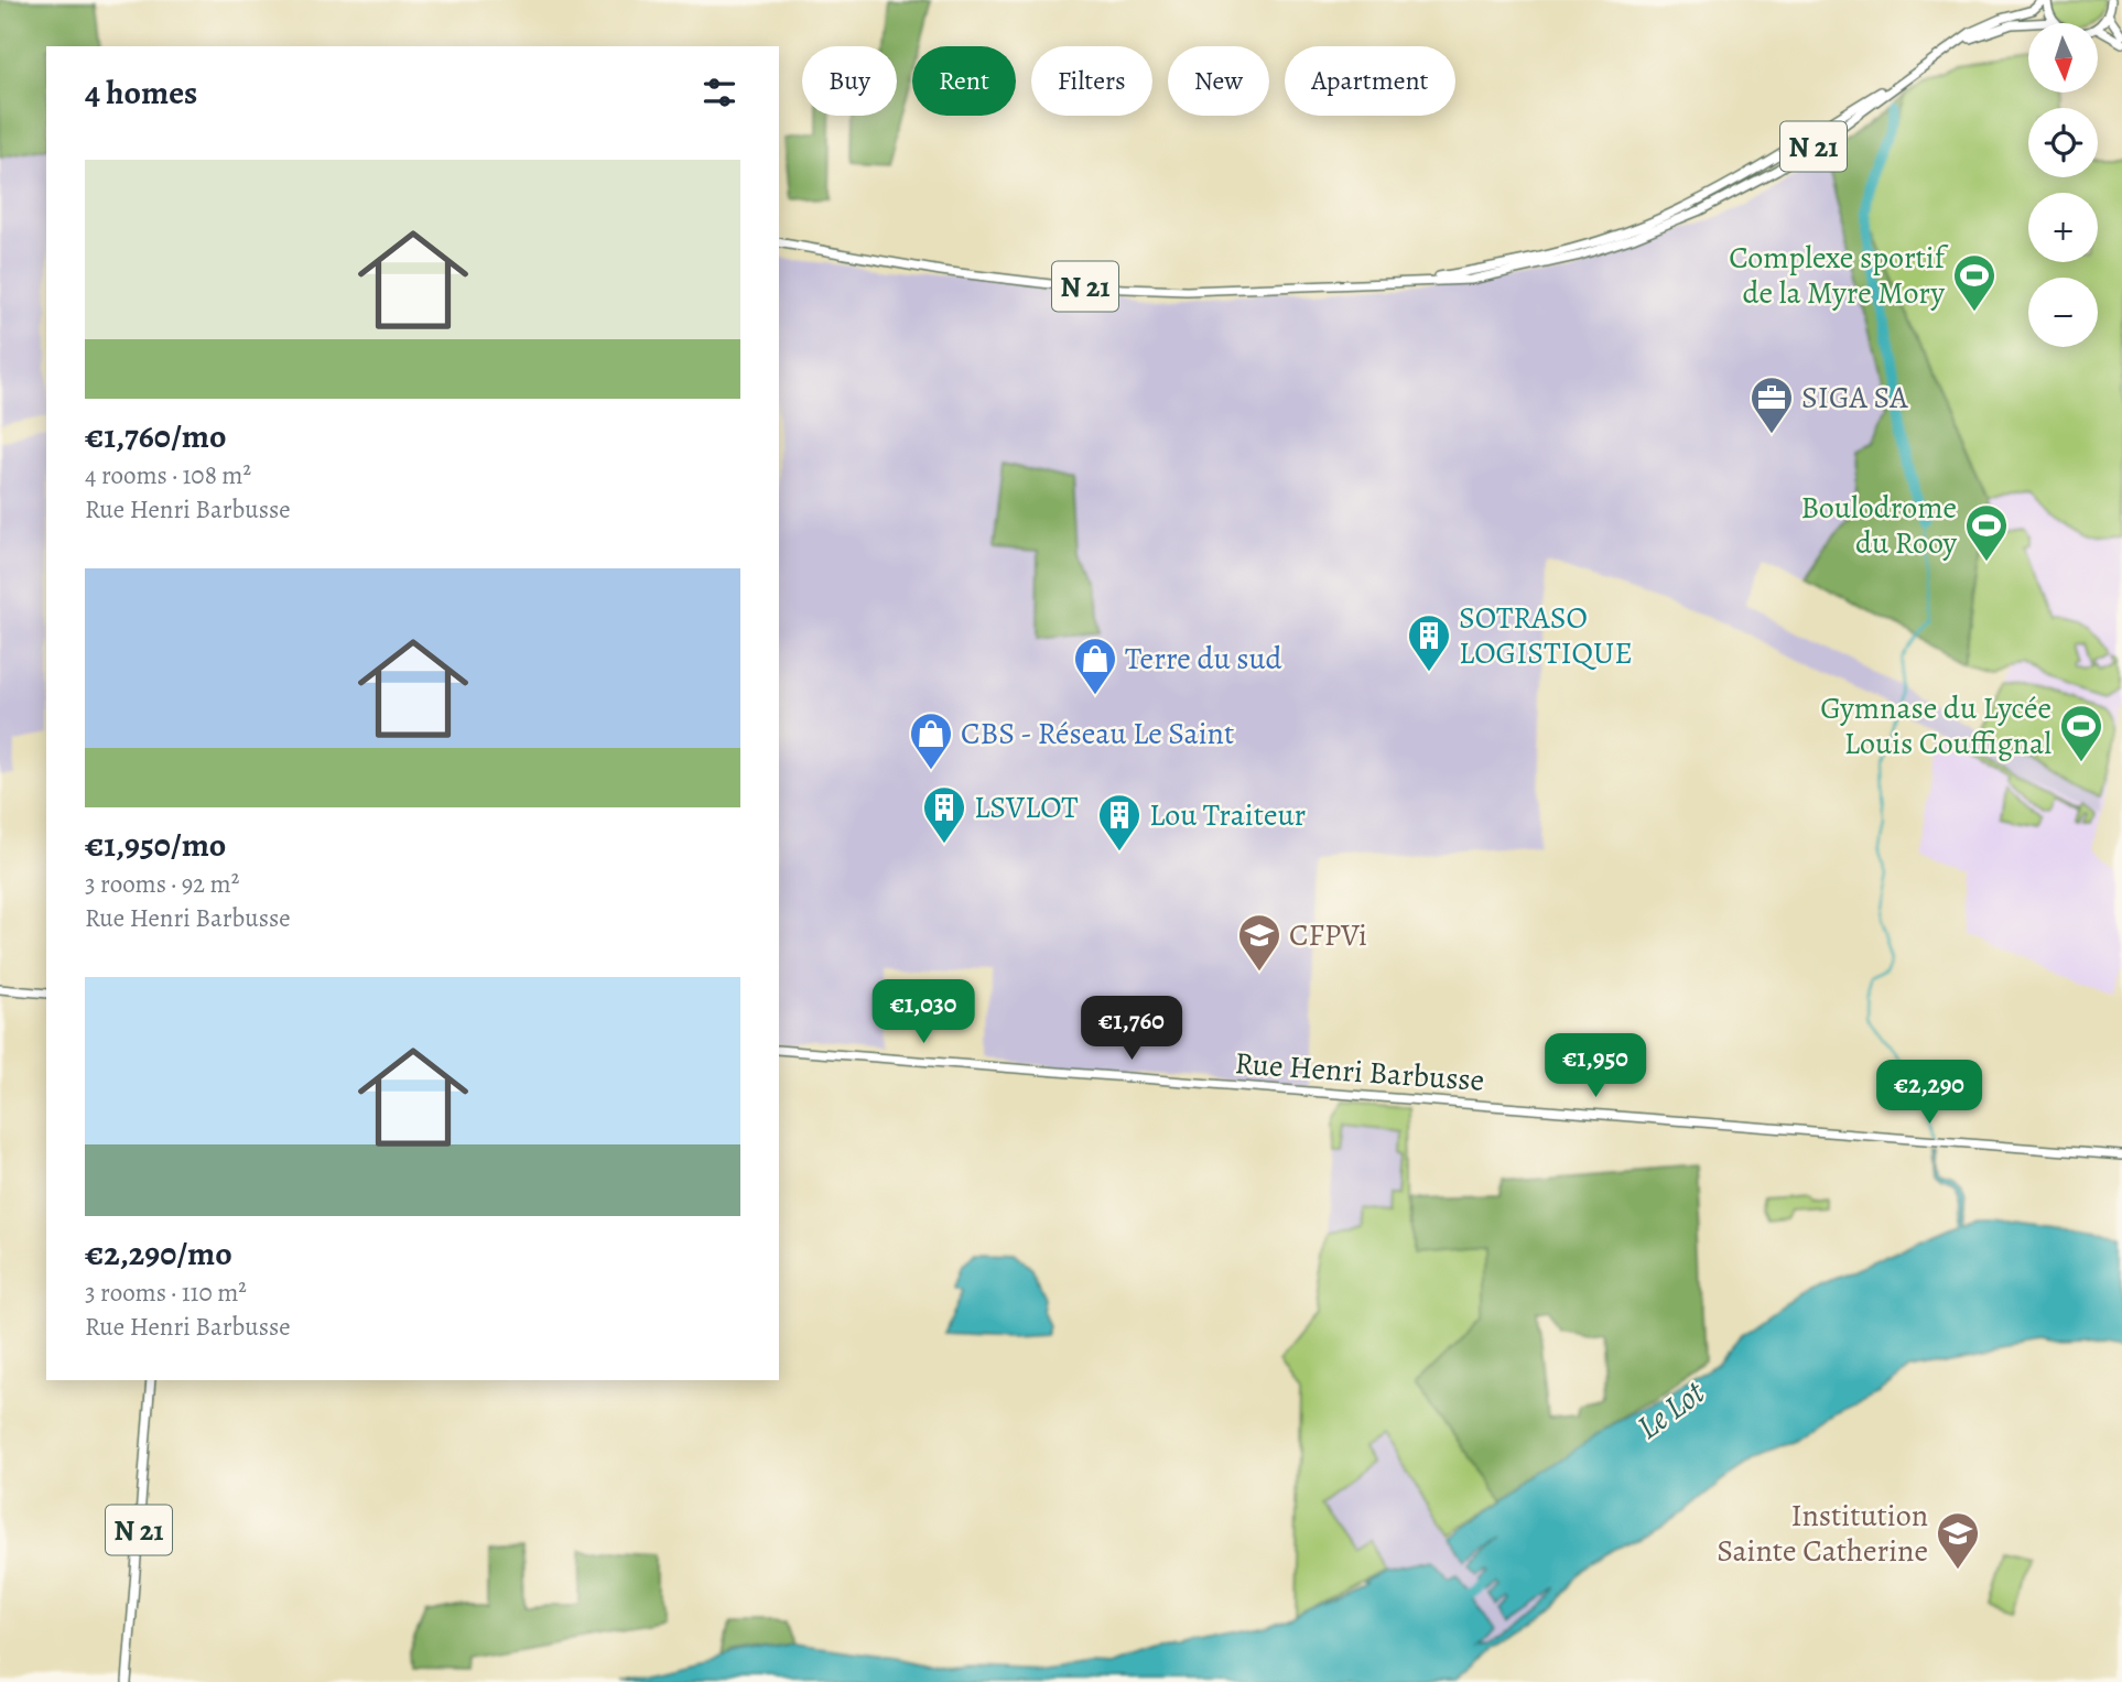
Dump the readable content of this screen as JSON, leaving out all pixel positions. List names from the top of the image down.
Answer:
{
  "streets": {
    "main road": ["N 21", "Rue Henri Barbusse"]
  },
  "water": ["Le Lot"],
  "places": {
    "sports": ["Complexe sportif de la Myre Mory", "Boulodrome du Rooy", "Gymnase du Lycée Louis Couffignal"],
    "office": ["SIGA SA"],
    "building": ["SOTRASO LOGISTIQUE", "LSVLOT", "Lou Traiteur"],
    "shop": ["Terre du sud", "CBS - Réseau Le Saint"],
    "school or university": ["CFPVi", "Institution Sainte Catherine"]
  },
  "north": "bottom",
  "page": {
    "map_buttons": ["+", "−"],
    "chip": [
      "Buy",
      "Rent",
      "Filters",
      "New",
      "Apartment"
    ],
    "heading": "4 homes",
    "list": [
      {
        "name": "€1,760/mo",
        "note": "4 rooms · 108 m² · Rue Henri Barbusse"
      },
      {
        "name": "€1,950/mo",
        "note": "3 rooms · 92 m² · Rue Henri Barbusse"
      },
      {
        "name": "€2,290/mo",
        "note": "3 rooms · 110 m² · Rue Henri Barbusse"
      }
    ],
    "price": [
      "€1,030",
      "€1,760",
      "€1,950",
      "€2,290"
    ]
  }
}
